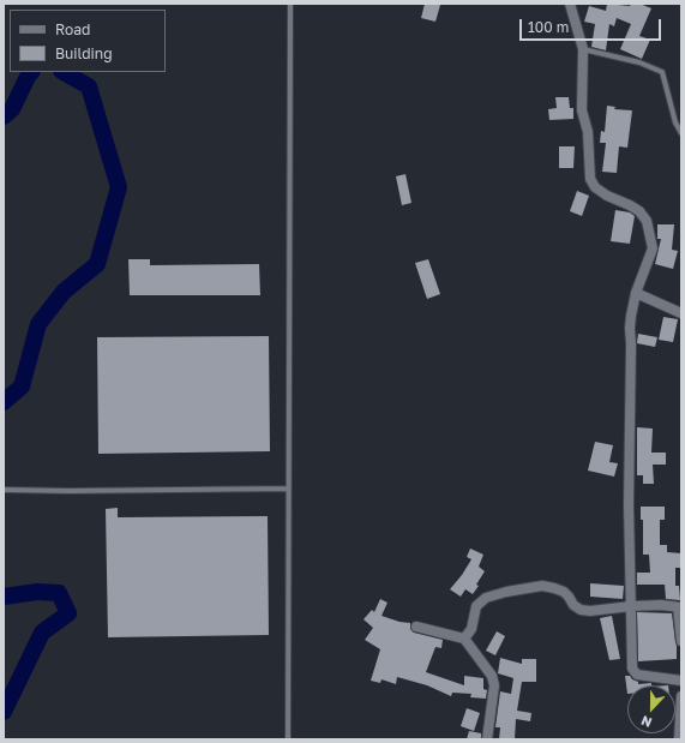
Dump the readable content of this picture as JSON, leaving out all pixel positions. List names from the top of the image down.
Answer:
{
  "legend": ["Road", "Building"],
  "scale_bar": "100 m",
  "north": "bottom"
}
